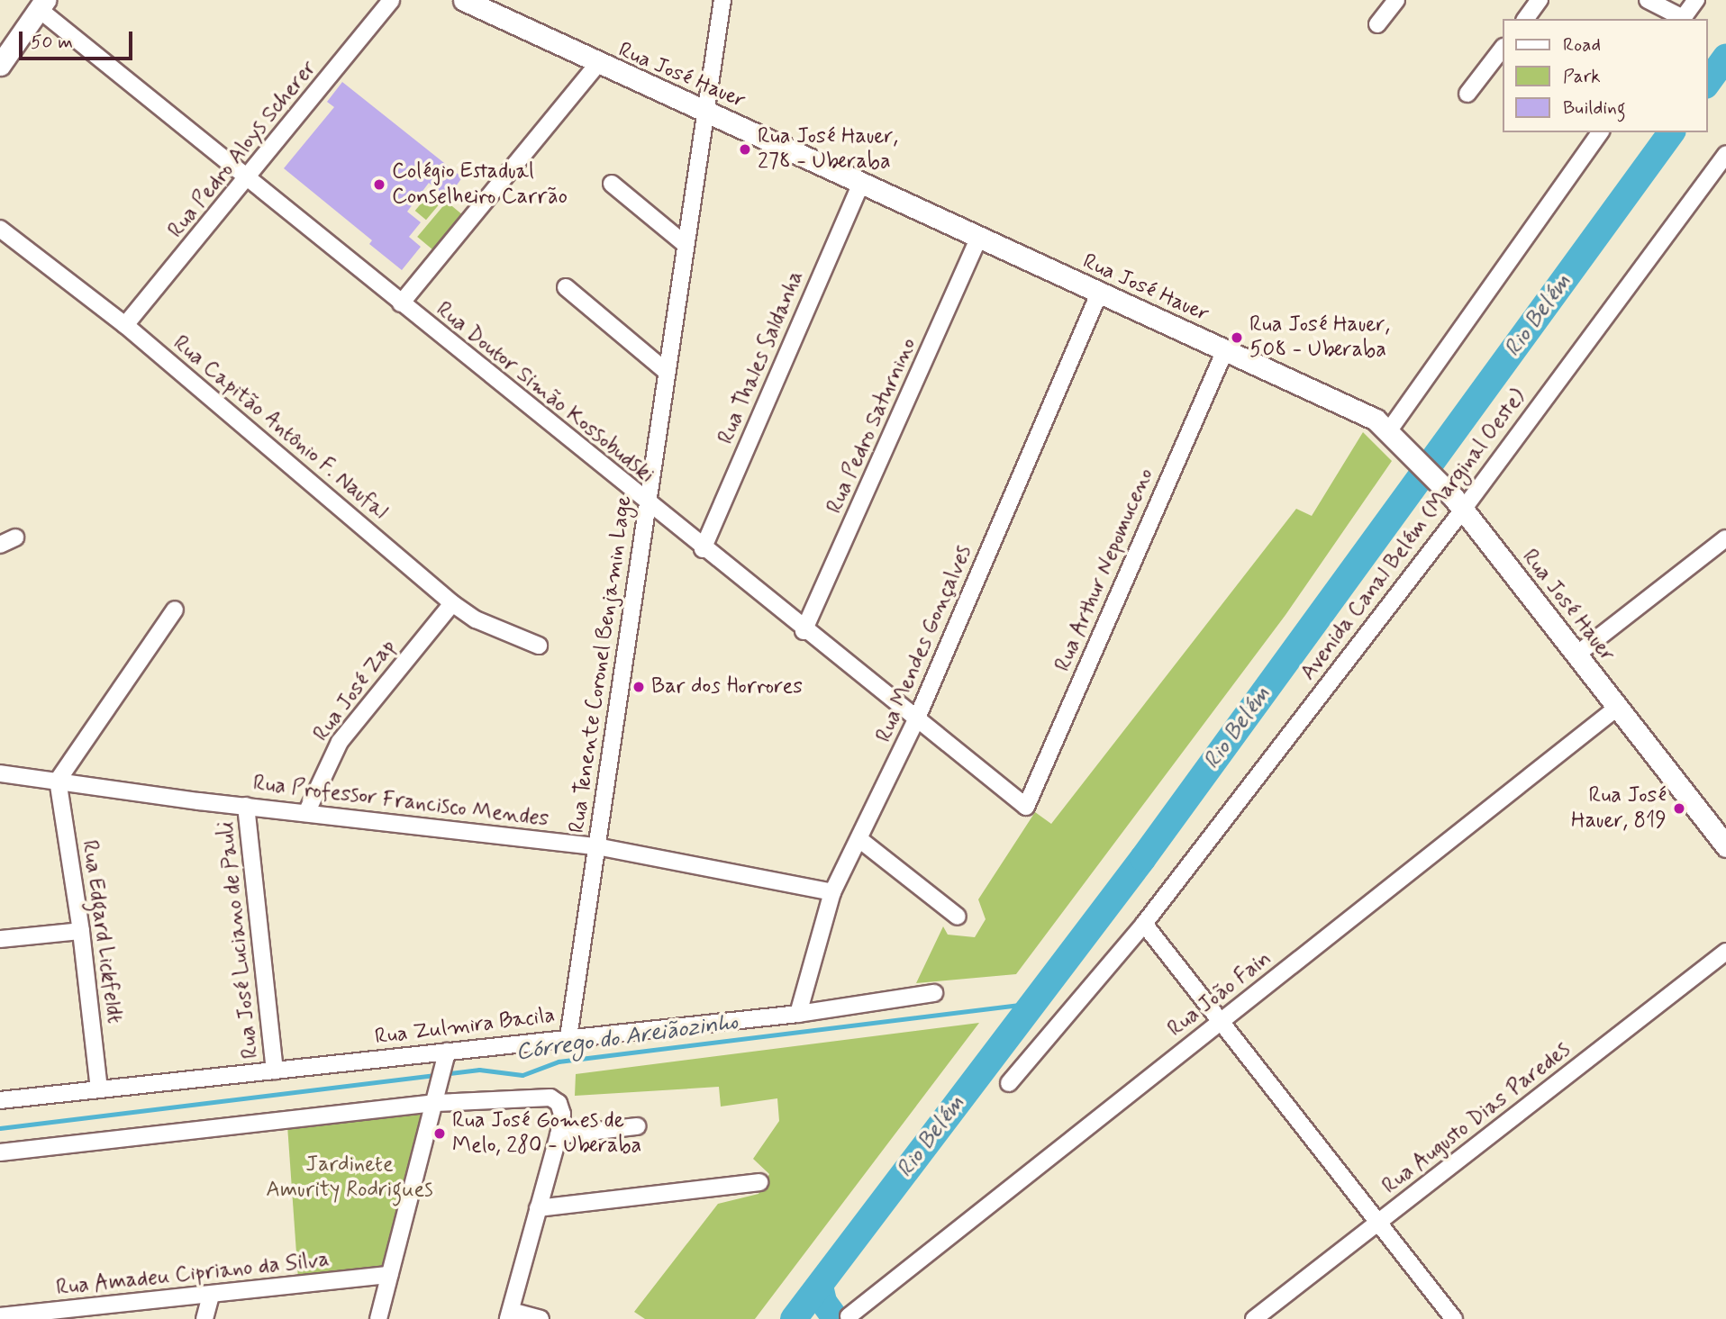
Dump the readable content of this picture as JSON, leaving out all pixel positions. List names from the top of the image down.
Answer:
{
  "streets": {
    "main road": ["Rua José Hauer"],
    "street": [
      "Rua Pedro Aloys Scherer",
      "Rua Thales Saldanha",
      "Rua Doutor Simão Kossobudski",
      "Rua Pedro Saturnino",
      "Rua Capitão Antônio F. Naufal",
      "Avenida Canal Belém (Marginal Oeste)",
      "Rua Arthur Nepomuceno",
      "Rua Mendes Gonçalves",
      "Rua Tenente Coronel Benjamin Lage",
      "Rua José Zap",
      "Rua Professor Francisco Mendes",
      "Rua Edgard Lickfeldt",
      "Rua José Luciano de Pauli",
      "Rua João Fain",
      "Rua Zulmira Bacila",
      "Rua Augusto Dias Paredes",
      "Rua Amadeu Cipriano da Silva"
    ]
  },
  "crossings": [
    ["Rua José Hauer", "Rua Thales Saldanha"],
    ["Rua José Hauer", "Rua Pedro Saturnino"],
    ["Rua José Hauer", "Avenida Canal Belém (Marginal Oeste)"],
    ["Rua José Hauer", "Rua Arthur Nepomuceno"],
    ["Rua José Hauer", "Rua Mendes Gonçalves"],
    ["Rua José Hauer", "Rua Tenente Coronel Benjamin Lage"],
    ["Rua José Hauer", "Rua João Fain"],
    ["Rua Pedro Aloys Scherer", "Rua Doutor Simão Kossobudski"],
    ["Rua Pedro Aloys Scherer", "Rua Capitão Antônio F. Naufal"],
    ["Rua Thales Saldanha", "Rua Doutor Simão Kossobudski"],
    ["Rua Doutor Simão Kossobudski", "Rua Pedro Saturnino"],
    ["Rua Doutor Simão Kossobudski", "Rua Arthur Nepomuceno"],
    ["Rua Doutor Simão Kossobudski", "Rua Mendes Gonçalves"],
    ["Rua Doutor Simão Kossobudski", "Rua Tenente Coronel Benjamin Lage"],
    ["Rua Capitão Antônio F. Naufal", "Rua José Zap"],
    ["Rua Mendes Gonçalves", "Rua Professor Francisco Mendes"],
    ["Rua Mendes Gonçalves", "Rua Zulmira Bacila"],
    ["Rua Tenente Coronel Benjamin Lage", "Rua Professor Francisco Mendes"],
    ["Rua Tenente Coronel Benjamin Lage", "Rua Zulmira Bacila"],
    ["Rua José Zap", "Rua Professor Francisco Mendes"],
    ["Rua Professor Francisco Mendes", "Rua Edgard Lickfeldt"],
    ["Rua Professor Francisco Mendes", "Rua José Luciano de Pauli"],
    ["Rua Edgard Lickfeldt", "Rua Zulmira Bacila"],
    ["Rua José Luciano de Pauli", "Rua Zulmira Bacila"]
  ],
  "water": ["Rio Belém", "Córrego do Areiãozinho"],
  "parks": ["Jardinete Amurity Rodrigues"],
  "places": [
    "Rua José Hauer, 278 - Uberaba",
    "Colégio Estadual Conselheiro Carrão",
    "Rua José Hauer, 508 - Uberaba",
    "Bar dos Horrores",
    "Rua José Hauer, 819",
    "Rua José Gomes de Melo, 280 - Uberaba"
  ],
  "legend": ["Road", "Park", "Building"],
  "scale_bar": "50 m"
}
